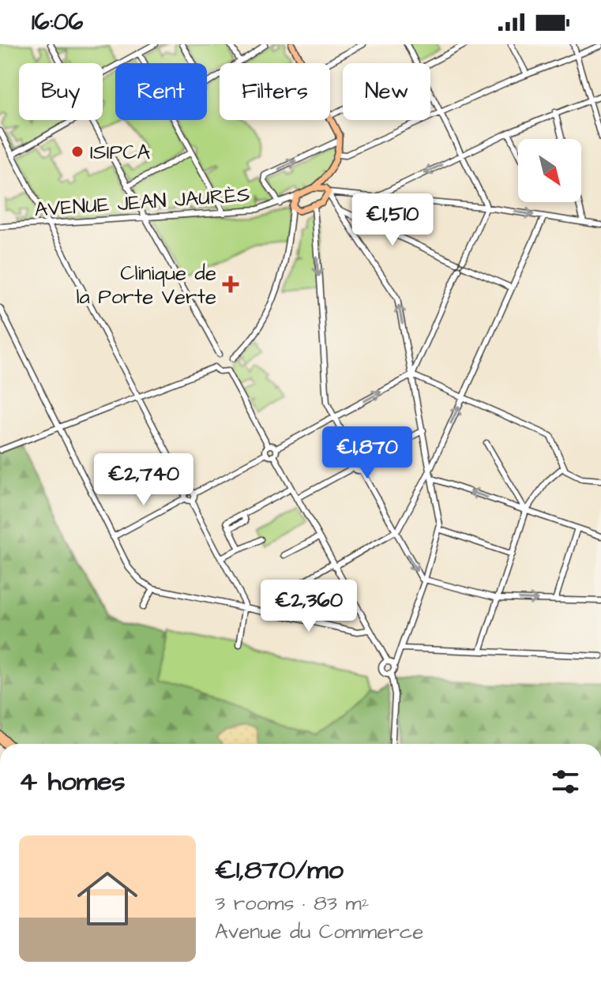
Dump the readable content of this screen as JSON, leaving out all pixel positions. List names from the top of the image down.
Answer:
{
  "streets": {
    "street": ["AVENUE JEAN JAURÈS"]
  },
  "places": {
    "other": ["ISIPCA"],
    "health": ["Clinique de la Porte Verte"]
  },
  "north": "bottom right",
  "page": {
    "status": "16:06",
    "chip": [
      "Buy",
      "Rent",
      "Filters",
      "New"
    ],
    "price": [
      "€1,510",
      "€1,870",
      "€2,740",
      "€2,360"
    ],
    "heading": "4 homes",
    "list": [
      {
        "name": "€1,870/mo",
        "note": "3 rooms · 83 m² · Avenue du Commerce"
      }
    ]
  }
}
